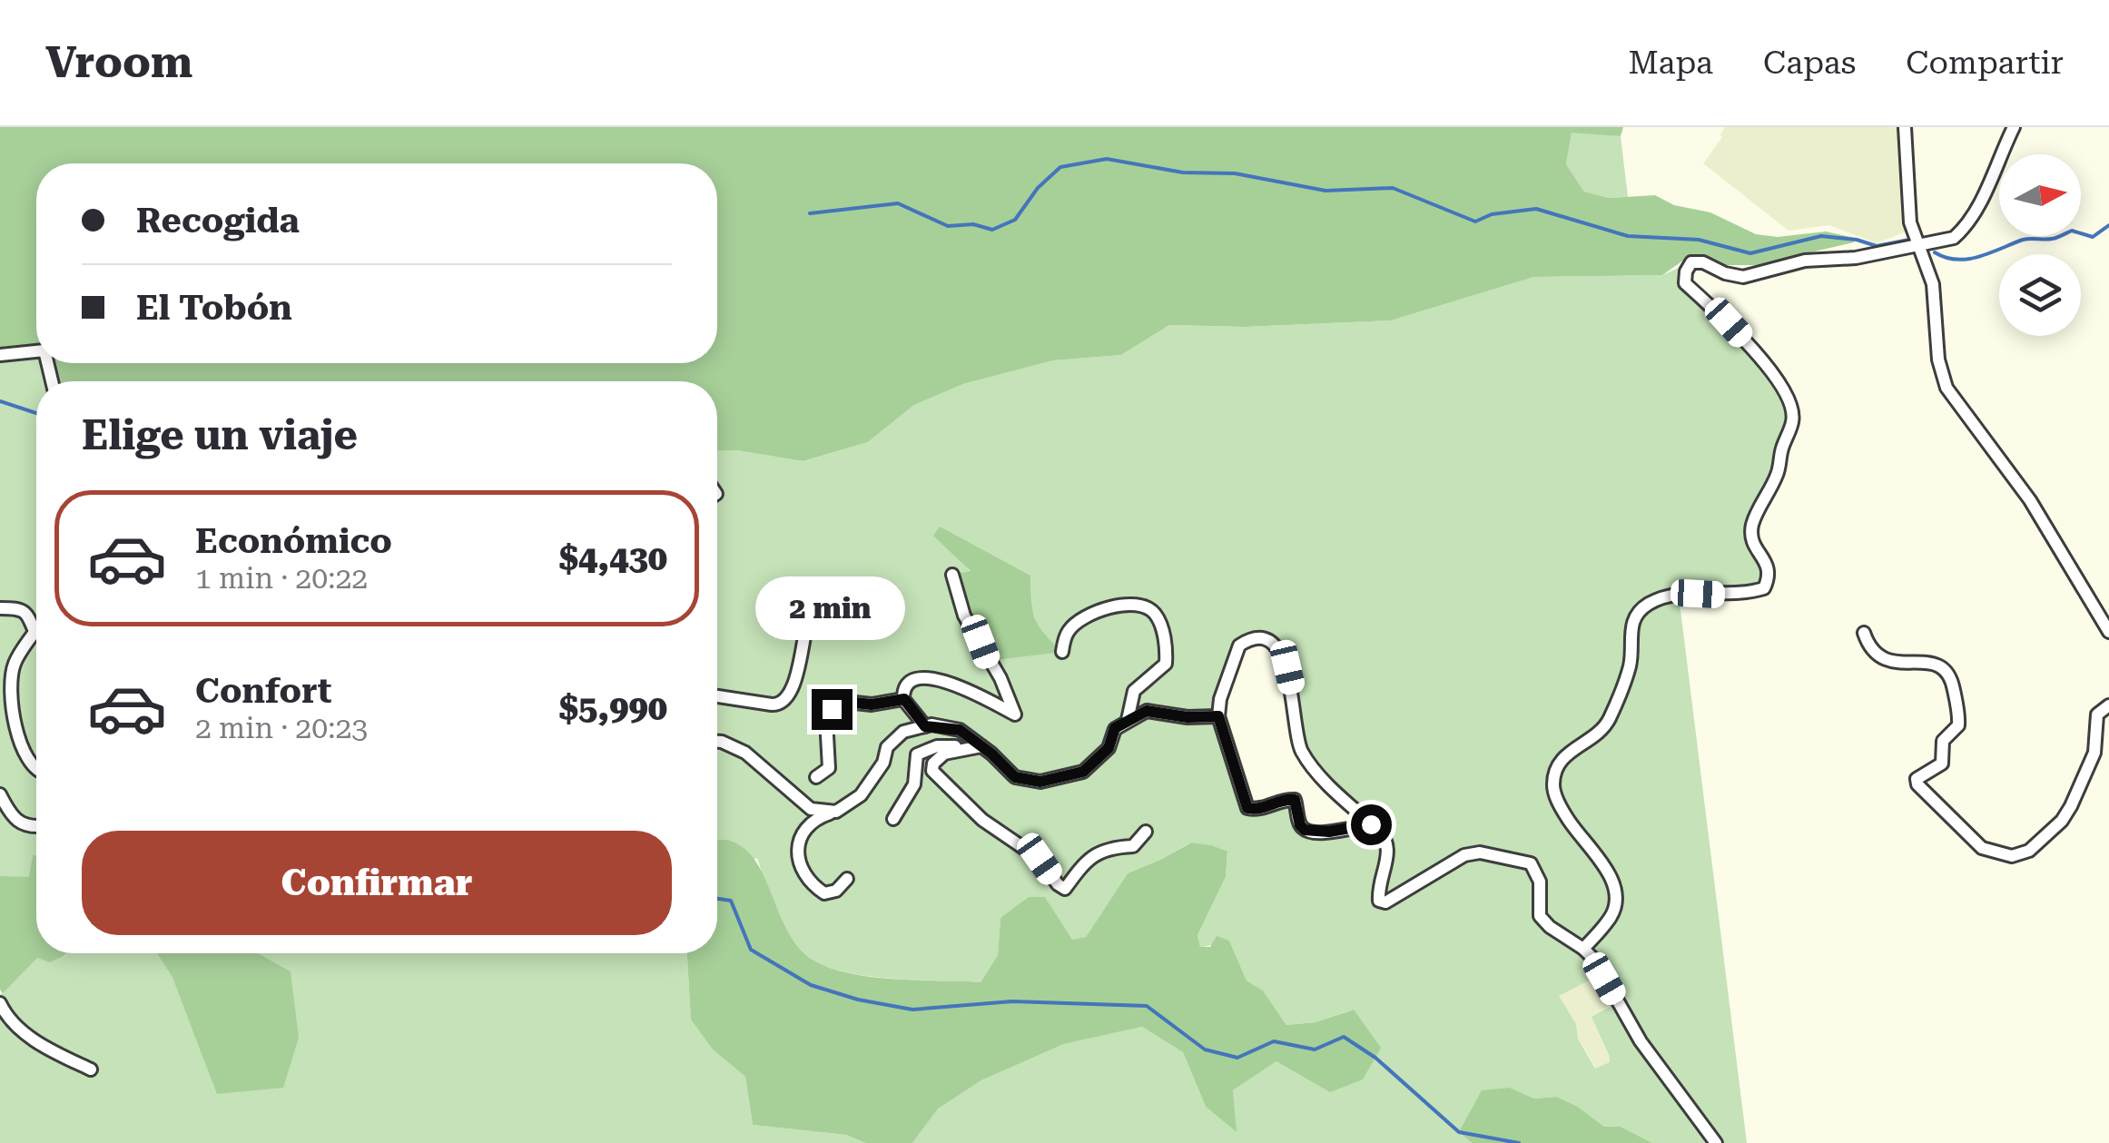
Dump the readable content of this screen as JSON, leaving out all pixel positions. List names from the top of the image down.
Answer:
{
  "north": "right",
  "page": {
    "header": "Vroom",
    "nav": ["Mapa", "Capas", "Compartir"],
    "banner": ["Recogida", "El Tobón"],
    "heading": "Elige un viaje",
    "list": [
      {
        "name": "Económico",
        "note": "1 min · 20:22",
        "value": "$4,430"
      },
      {
        "name": "Confort",
        "note": "2 min · 20:23",
        "value": "$5,990"
      }
    ],
    "bubble": "2 min",
    "buttons": "Confirmar"
  }
}
